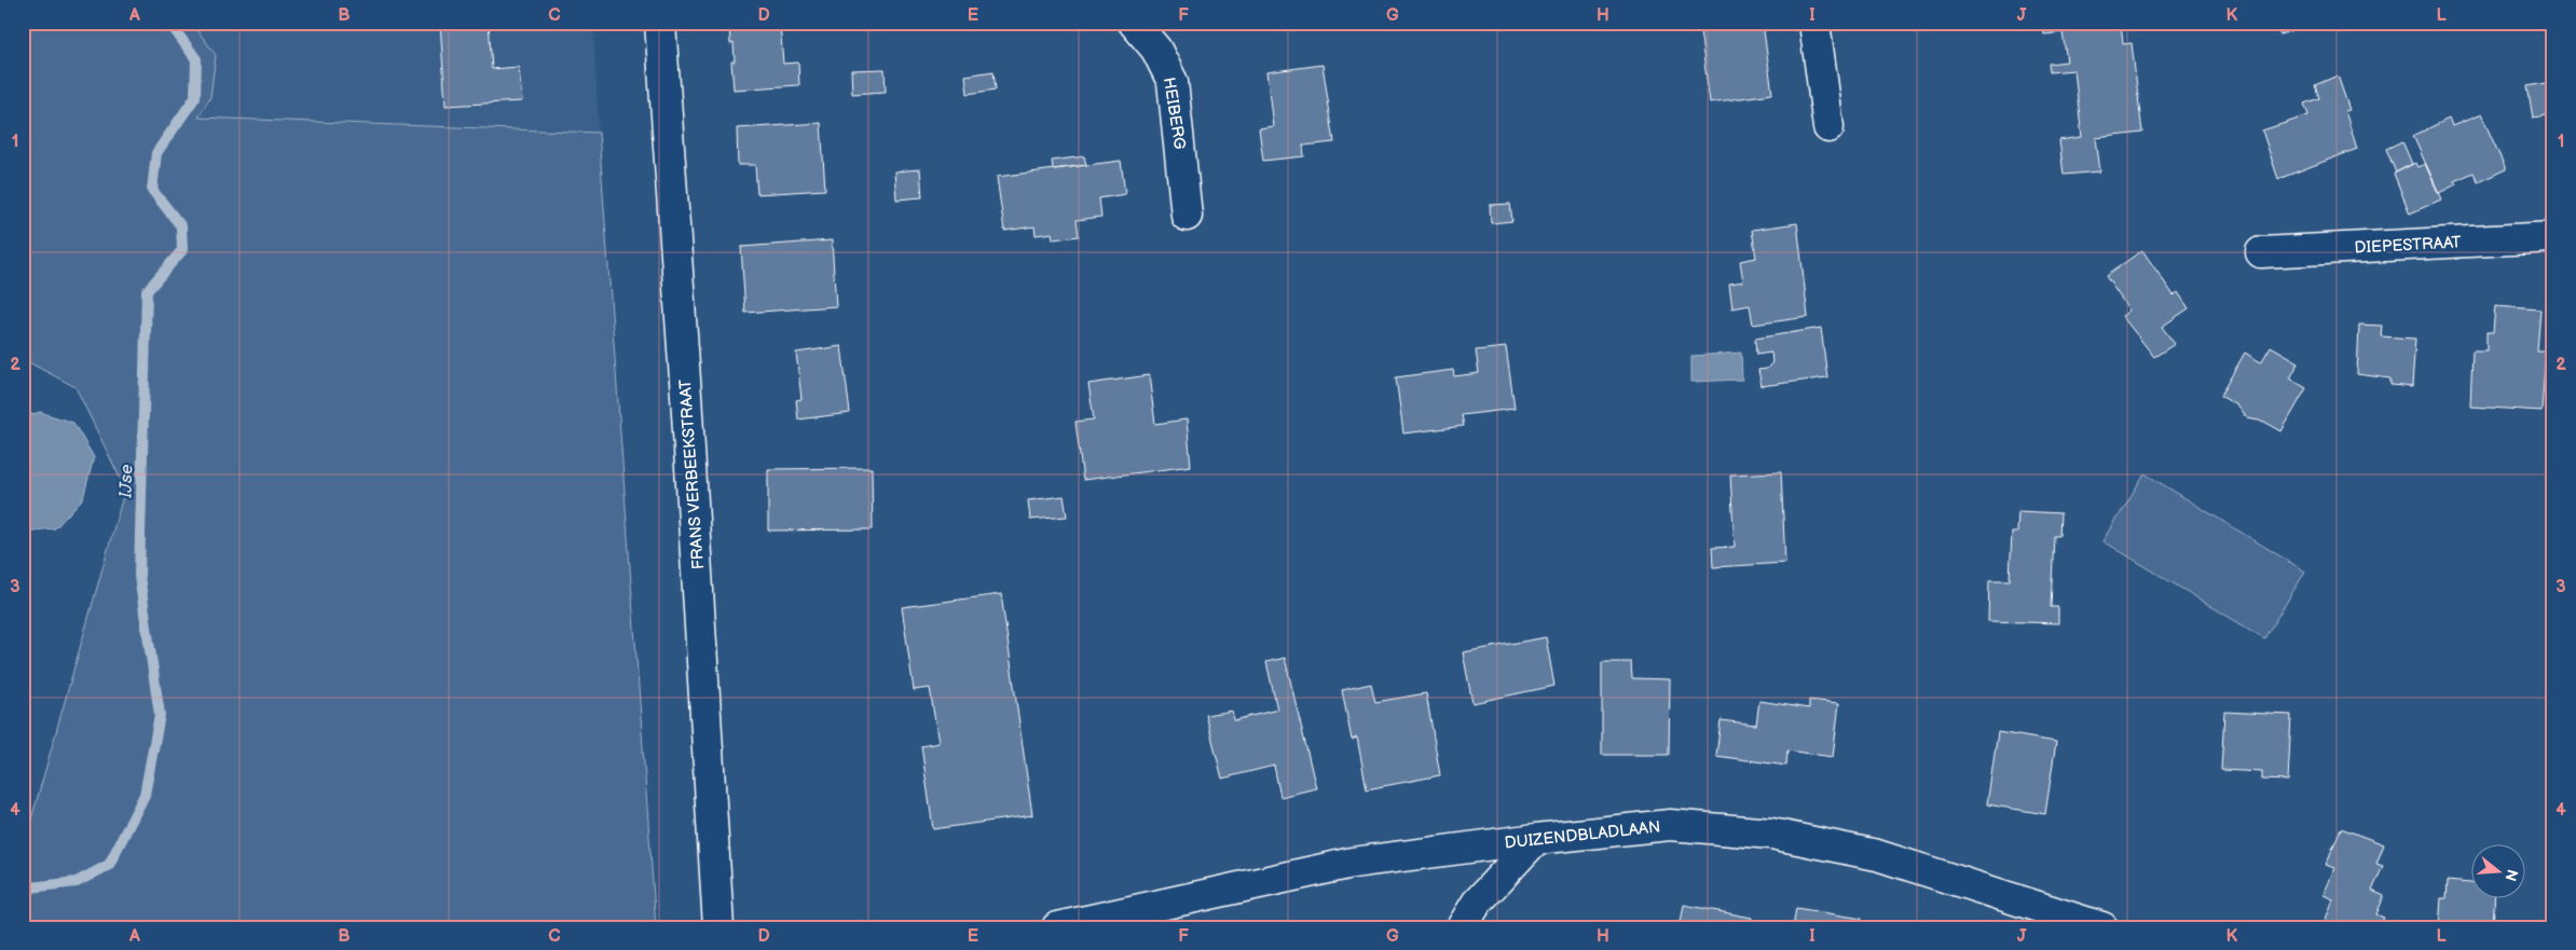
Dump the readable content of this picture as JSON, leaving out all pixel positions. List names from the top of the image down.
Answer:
{
  "streets": {
    "street": [
      "HEIBERG",
      "DIEPESTRAAT",
      "FRANS VERBEEKSTRAAT",
      "DUIZENDBLADLAAN"
    ]
  },
  "water": ["IJse"],
  "north": "right",
  "grid": {
    "columns": [
      "A",
      "B",
      "C",
      "D",
      "E",
      "F",
      "G",
      "H",
      "I",
      "J",
      "K",
      "L"
    ],
    "rows": [
      "1",
      "2",
      "3",
      "4"
    ]
  }
}
